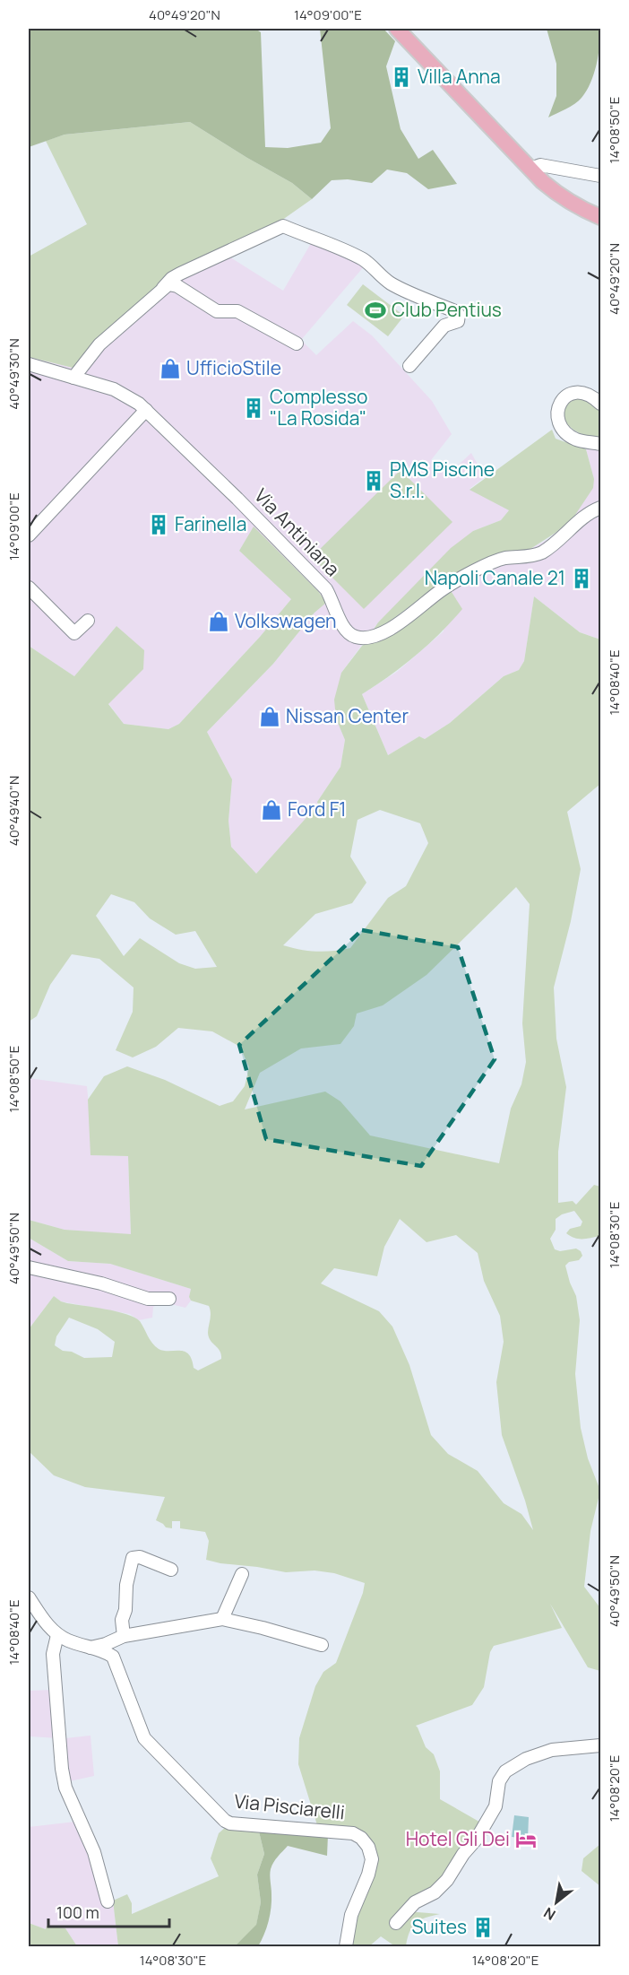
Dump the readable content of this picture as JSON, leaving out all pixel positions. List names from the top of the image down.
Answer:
{
  "streets": {
    "street": ["Via Antiniana", "Via Pisciarelli"]
  },
  "places": {
    "building": [
      "Villa Anna",
      "Complesso \"La Rosida\"",
      "PMS Piscine S.r.l.",
      "Farinella",
      "Napoli Canale 21",
      "Suites"
    ],
    "sports": ["Club Pentius"],
    "shop": [
      "UfficioStile",
      "Volkswagen",
      "Nissan Center",
      "Ford F1"
    ],
    "hotel": ["Hotel Gli Dei"]
  },
  "scale_bar": "100 m",
  "north": "bottom left",
  "coordinates": [
    "40°49'20\"N",
    "14°09'00\"E",
    "14°08'50\"E",
    "40°49'30\"N",
    "14°08'40\"E",
    "40°49'40\"N",
    "14°08'30\"E",
    "40°49'50\"N",
    "14°08'20\"E"
  ]
}
